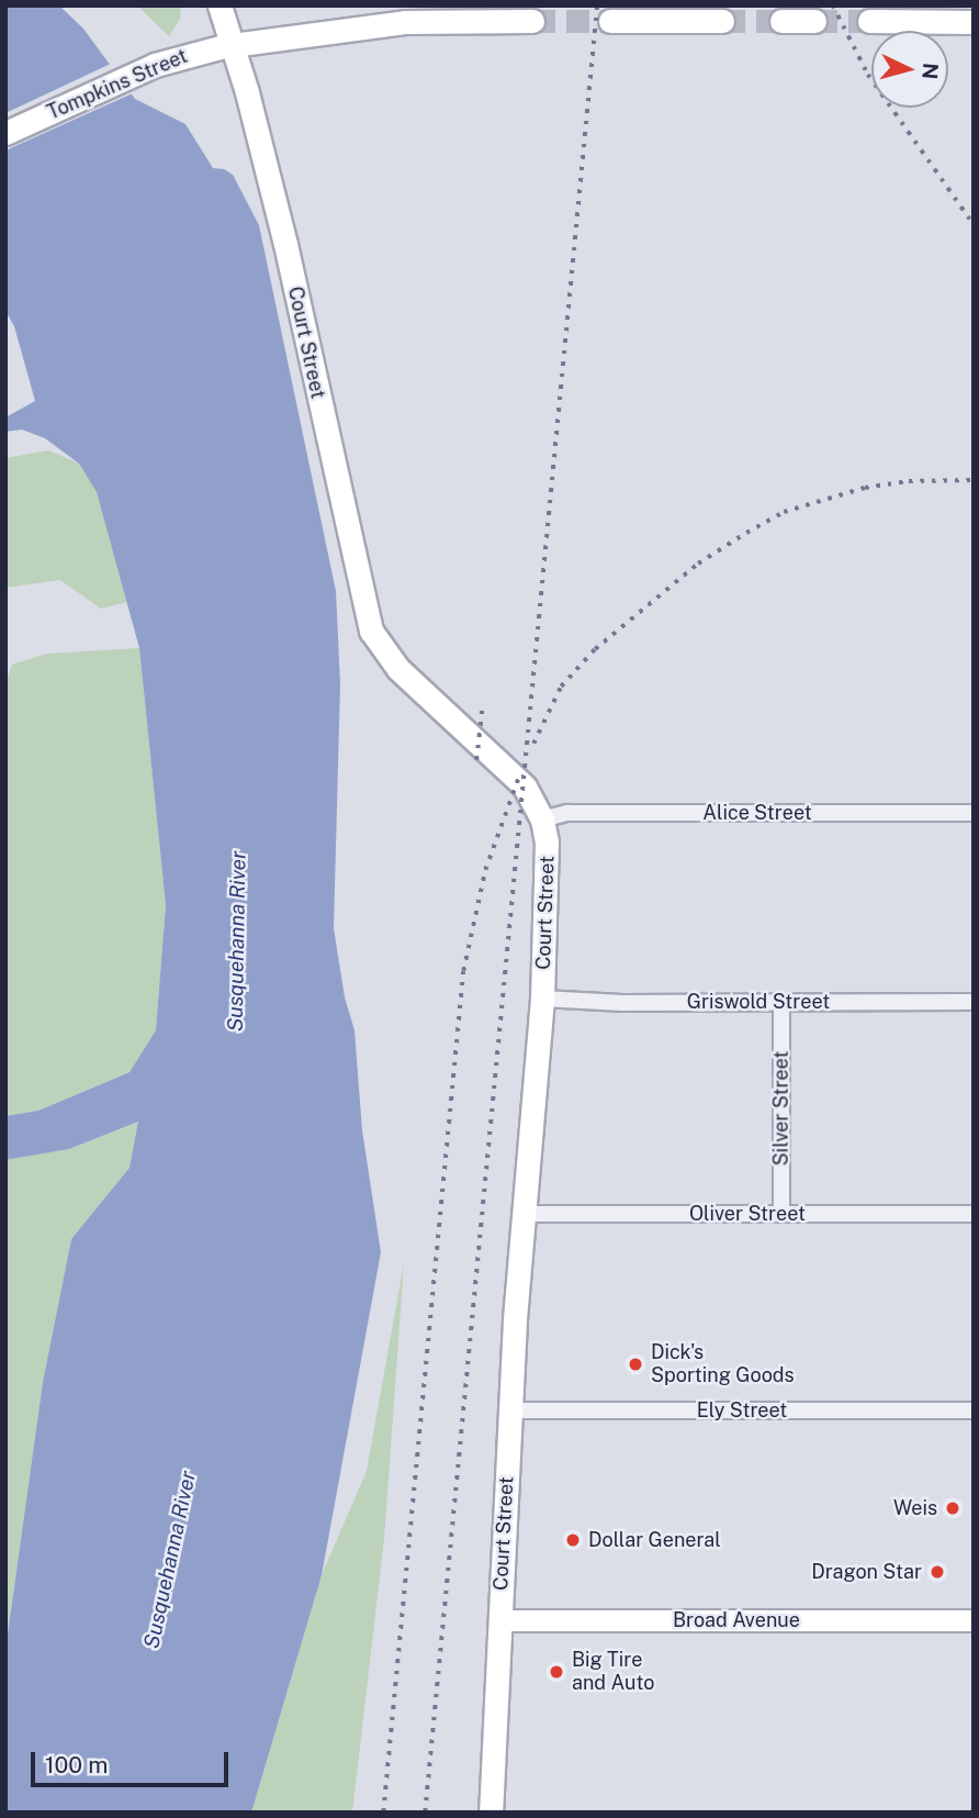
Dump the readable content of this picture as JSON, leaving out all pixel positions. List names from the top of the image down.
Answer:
{
  "streets": {
    "main road": ["Tompkins Street", "Court Street", "Broad Avenue"],
    "street": [
      "Alice Street",
      "Griswold Street",
      "Silver Street",
      "Oliver Street",
      "Ely Street"
    ]
  },
  "crossings": [
    ["Tompkins Street", "Court Street"],
    ["Court Street", "Alice Street"],
    ["Court Street", "Griswold Street"],
    ["Court Street", "Oliver Street"],
    ["Court Street", "Ely Street"],
    ["Court Street", "Broad Avenue"],
    ["Griswold Street", "Silver Street"],
    ["Silver Street", "Oliver Street"]
  ],
  "water": ["Susquehanna River"],
  "places": [
    "Dick's Sporting Goods",
    "Weis",
    "Dollar General",
    "Dragon Star",
    "Big Tire and Auto"
  ],
  "scale_bar": "100 m",
  "north": "right"
}
